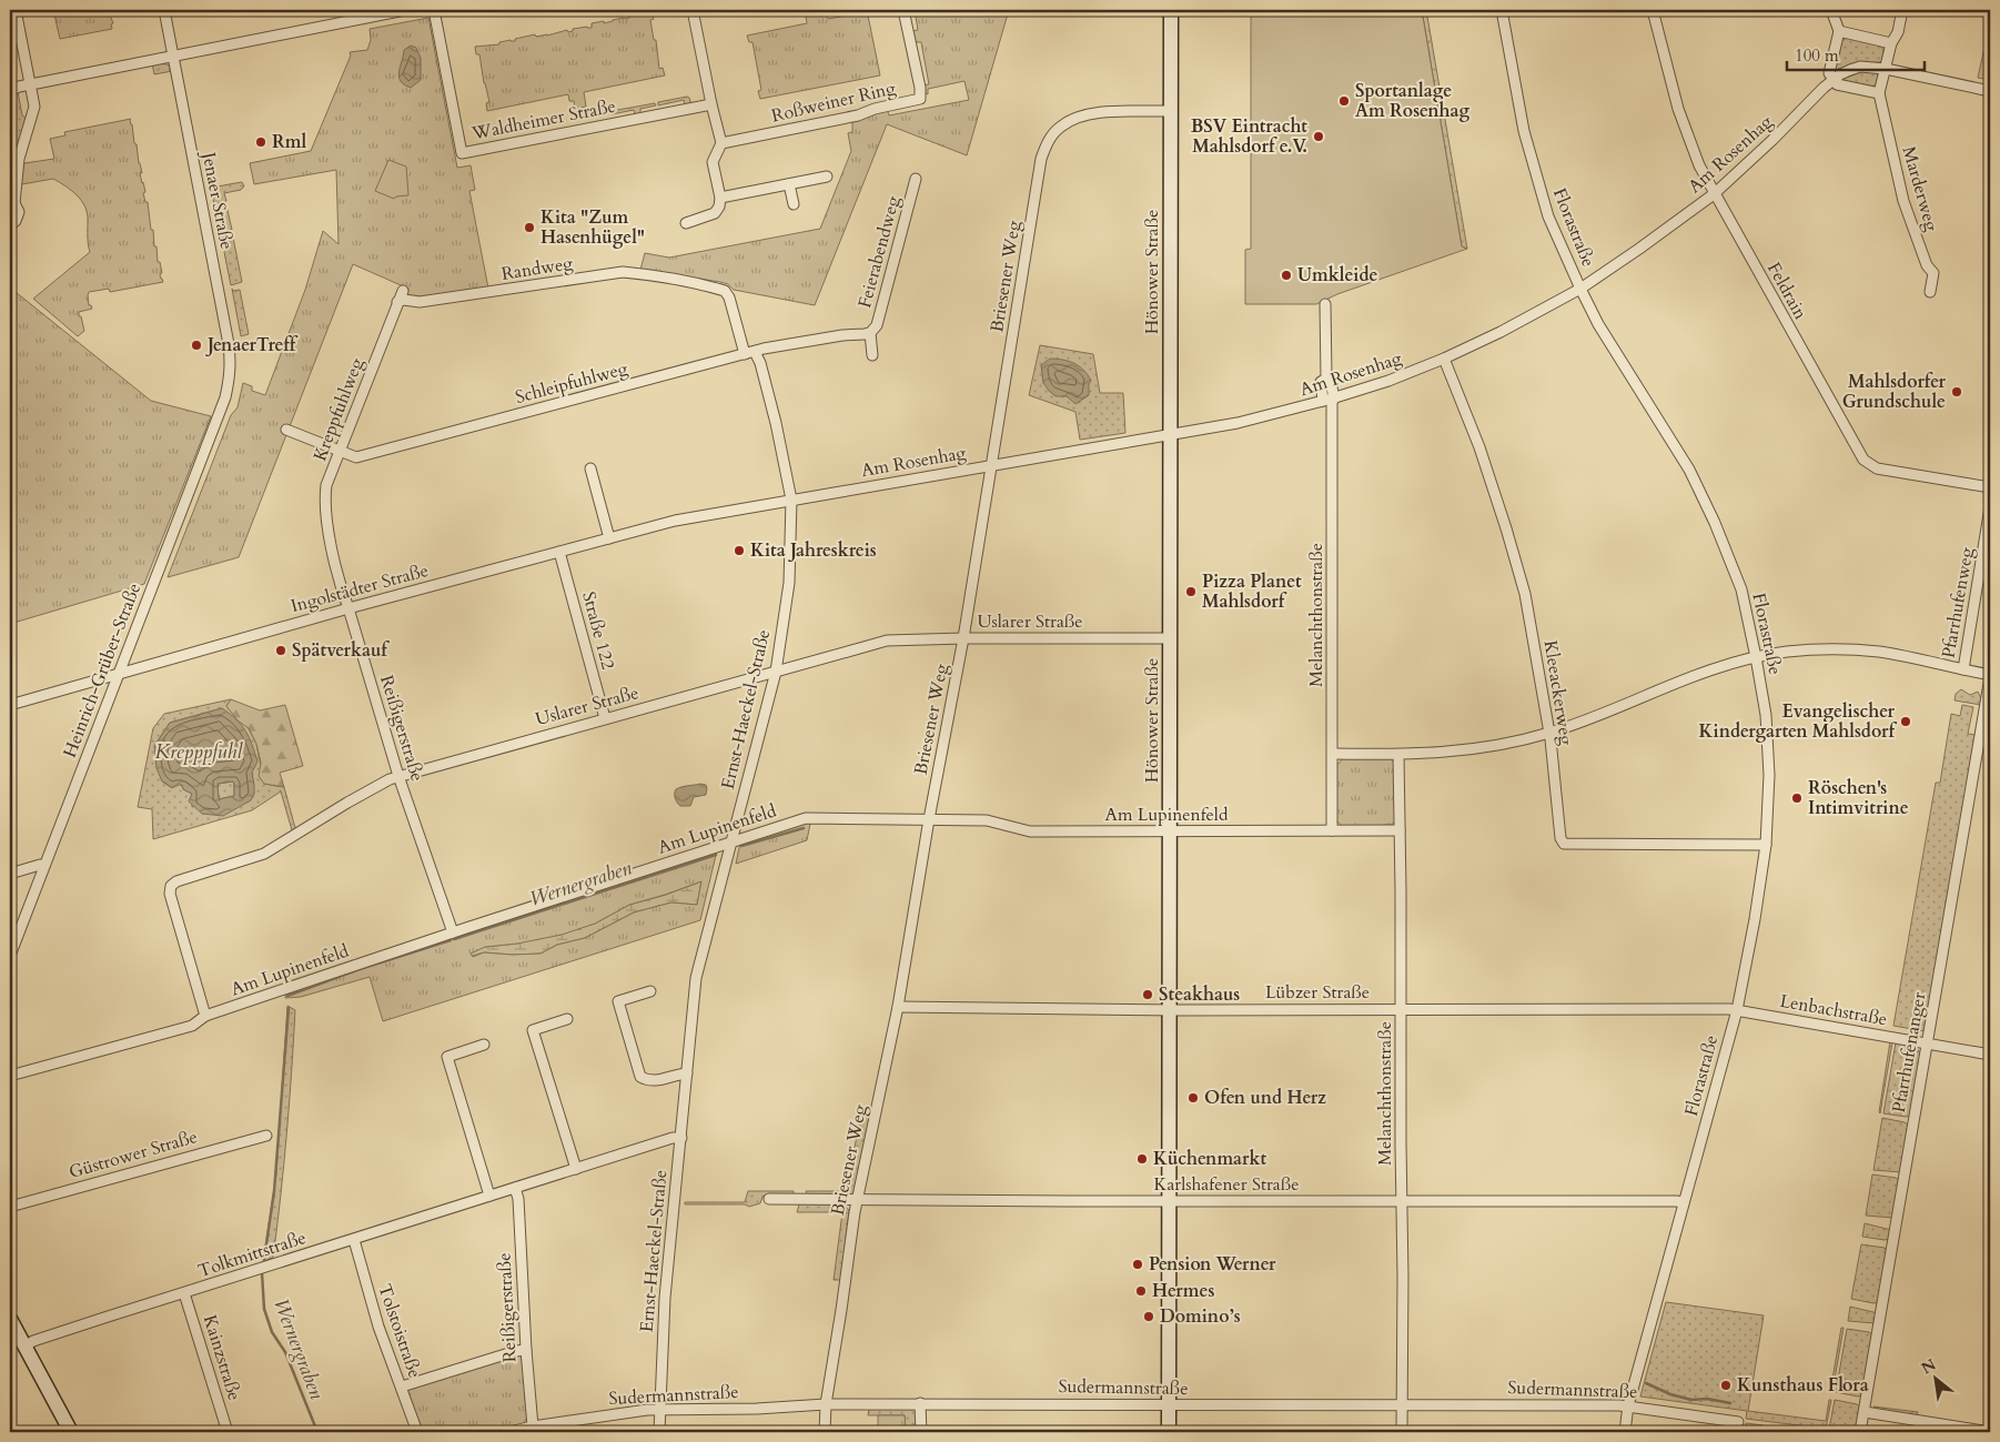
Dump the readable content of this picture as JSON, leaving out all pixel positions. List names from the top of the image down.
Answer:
{
  "streets": {
    "main road": ["Hönower Straße"],
    "street": [
      "Roßweiner Ring",
      "Waldheimer Straße",
      "Am Rosenhag",
      "Marderweg",
      "Jenaer Straße",
      "Florastraße",
      "Feierabendweg",
      "Randweg",
      "Briesener Weg",
      "Feldrain",
      "Schleipfuhlweg",
      "Kreppfuhlweg",
      "Ingolstädter Straße",
      "Pfarrhufenweg",
      "Melanchthonstraße",
      "Uslarer Straße",
      "Straße 122",
      "Heinrich-Grüber-Straße",
      "Kleeackerweg",
      "Ernst-Haeckel-Straße",
      "Reißigerstraße",
      "Am Lupinenfeld",
      "Lübzer Straße",
      "Lenbachstraße",
      "Pfarrhufenanger",
      "Güstrower Straße",
      "Karlshafener Straße",
      "Tolkmittstraße",
      "Tolstoistraße",
      "Kainzstraße",
      "Sudermannstraße"
    ]
  },
  "crossings": [
    ["Am Rosenhag", "Florastraße"],
    ["Am Rosenhag", "Hönower Straße"],
    ["Am Rosenhag", "Briesener Weg"],
    ["Am Rosenhag", "Feldrain"],
    ["Am Rosenhag", "Ingolstädter Straße"],
    ["Am Rosenhag", "Melanchthonstraße"],
    ["Am Rosenhag", "Kleeackerweg"],
    ["Am Rosenhag", "Ernst-Haeckel-Straße"],
    ["Jenaer Straße", "Heinrich-Grüber-Straße"],
    ["Florastraße", "Kleeackerweg"],
    ["Florastraße", "Lübzer Straße"],
    ["Florastraße", "Lenbachstraße"],
    ["Florastraße", "Karlshafener Straße"],
    ["Florastraße", "Sudermannstraße"],
    ["Feierabendweg", "Schleipfuhlweg"],
    ["Randweg", "Schleipfuhlweg"],
    ["Randweg", "Kreppfuhlweg"],
    ["Randweg", "Ernst-Haeckel-Straße"],
    ["Hönower Straße", "Briesener Weg"],
    ["Hönower Straße", "Uslarer Straße"],
    ["Hönower Straße", "Am Lupinenfeld"],
    ["Hönower Straße", "Lübzer Straße"],
    ["Hönower Straße", "Karlshafener Straße"],
    ["Hönower Straße", "Sudermannstraße"],
    ["Briesener Weg", "Uslarer Straße"],
    ["Briesener Weg", "Am Lupinenfeld"],
    ["Briesener Weg", "Lübzer Straße"],
    ["Briesener Weg", "Karlshafener Straße"],
    ["Briesener Weg", "Sudermannstraße"],
    ["Schleipfuhlweg", "Kreppfuhlweg"],
    ["Schleipfuhlweg", "Ernst-Haeckel-Straße"],
    ["Kreppfuhlweg", "Reißigerstraße"],
    ["Ingolstädter Straße", "Straße 122"],
    ["Ingolstädter Straße", "Heinrich-Grüber-Straße"],
    ["Ingolstädter Straße", "Ernst-Haeckel-Straße"],
    ["Ingolstädter Straße", "Reißigerstraße"],
    ["Melanchthonstraße", "Am Lupinenfeld"],
    ["Melanchthonstraße", "Lübzer Straße"],
    ["Melanchthonstraße", "Karlshafener Straße"],
    ["Melanchthonstraße", "Sudermannstraße"],
    ["Uslarer Straße", "Straße 122"],
    ["Uslarer Straße", "Ernst-Haeckel-Straße"],
    ["Uslarer Straße", "Reißigerstraße"],
    ["Uslarer Straße", "Am Lupinenfeld"],
    ["Ernst-Haeckel-Straße", "Am Lupinenfeld"],
    ["Ernst-Haeckel-Straße", "Tolkmittstraße"],
    ["Ernst-Haeckel-Straße", "Sudermannstraße"],
    ["Reißigerstraße", "Am Lupinenfeld"],
    ["Reißigerstraße", "Tolkmittstraße"],
    ["Reißigerstraße", "Sudermannstraße"],
    ["Lübzer Straße", "Lenbachstraße"],
    ["Lenbachstraße", "Pfarrhufenanger"],
    ["Tolkmittstraße", "Tolstoistraße"],
    ["Tolkmittstraße", "Kainzstraße"]
  ],
  "water": ["Krepppfuhl", "Wernergraben"],
  "places": [
    "Sportanlage Am Rosenhag",
    "BSV Eintracht Mahlsdorf e.V.",
    "Rml",
    "Kita \"Zum Hasenhügel\"",
    "Umkleide",
    "JenaerTreff",
    "Mahlsdorfer Grundschule",
    "Kita Jahreskreis",
    "Pizza Planet Mahlsdorf",
    "Spätverkauf",
    "Evangelischer Kindergarten Mahlsdorf",
    "Röschen's Intimvitrine",
    "Steakhaus",
    "Ofen und Herz",
    "Küchenmarkt",
    "Pension Werner",
    "Hermes",
    "Domino’s",
    "Kunsthaus Flora"
  ],
  "scale_bar": "100 m",
  "north": "top left"
}
